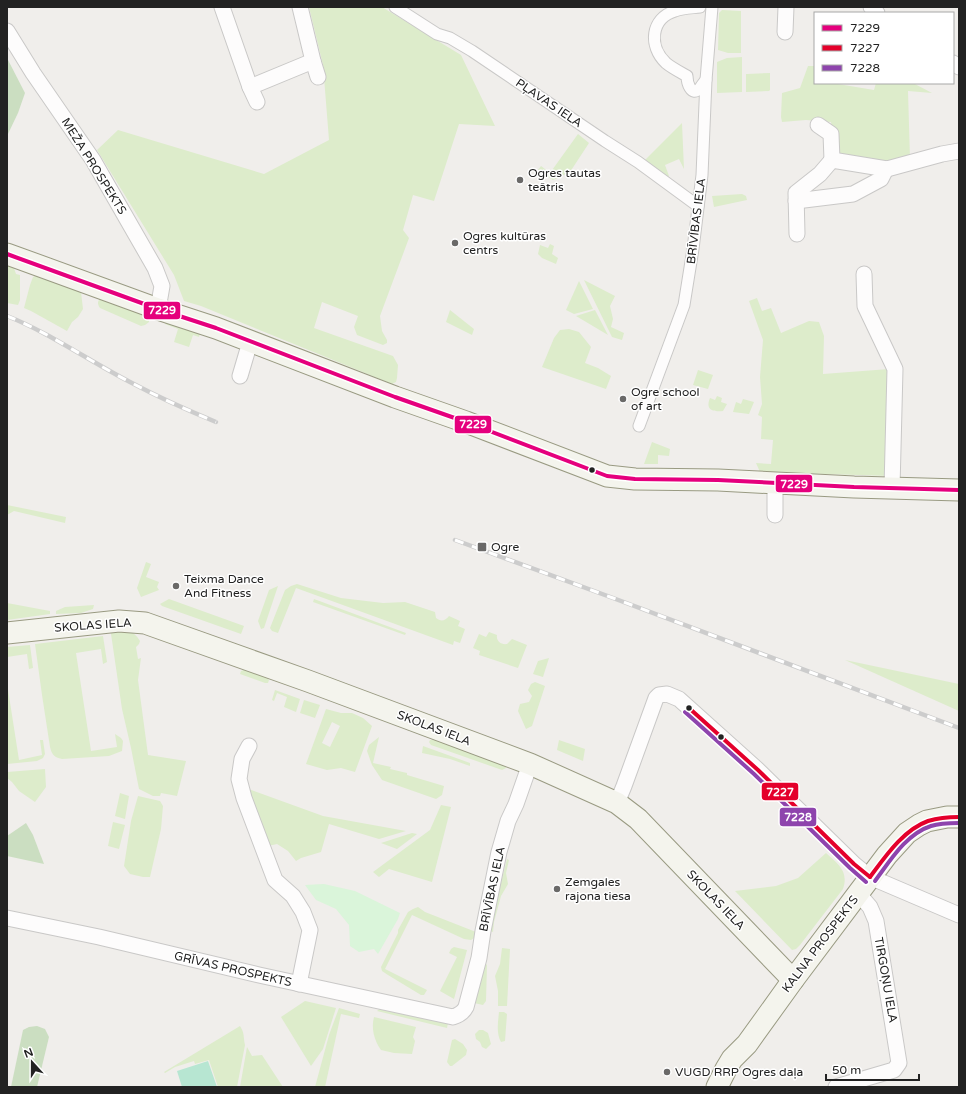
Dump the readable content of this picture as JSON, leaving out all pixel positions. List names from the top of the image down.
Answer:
{
  "streets": {
    "main road": ["SKOLAS IELA", "KALNA PROSPEKTS"],
    "street": [
      "PĻAVAS IELA",
      "MEŽA PROSPEKTS",
      "BRĪVĪBAS IELA",
      "GRĪVAS PROSPEKTS",
      "TIRGOŅU IELA"
    ]
  },
  "crossings": [
    ["PĻAVAS IELA", "BRĪVĪBAS IELA"],
    ["BRĪVĪBAS IELA", "SKOLAS IELA"],
    ["BRĪVĪBAS IELA", "GRĪVAS PROSPEKTS"],
    ["SKOLAS IELA", "KALNA PROSPEKTS"],
    ["SKOLAS IELA", "TIRGOŅU IELA"],
    ["KALNA PROSPEKTS", "TIRGOŅU IELA"]
  ],
  "places": {
    "other": [
      "Ogres tautas teātris",
      "Ogres kultūras centrs",
      "Ogre school of art",
      "Teixma Dance And Fitness",
      "Zemgales rajona tiesa",
      "VUGD RRP Ogres daļa"
    ],
    "transit": ["Ogre"]
  },
  "lines": ["transit line 7229", "transit line 7227", "transit line 7228"],
  "legend": ["7229", "7227", "7228"],
  "scale_bar": "50 m",
  "north": "top"
}
